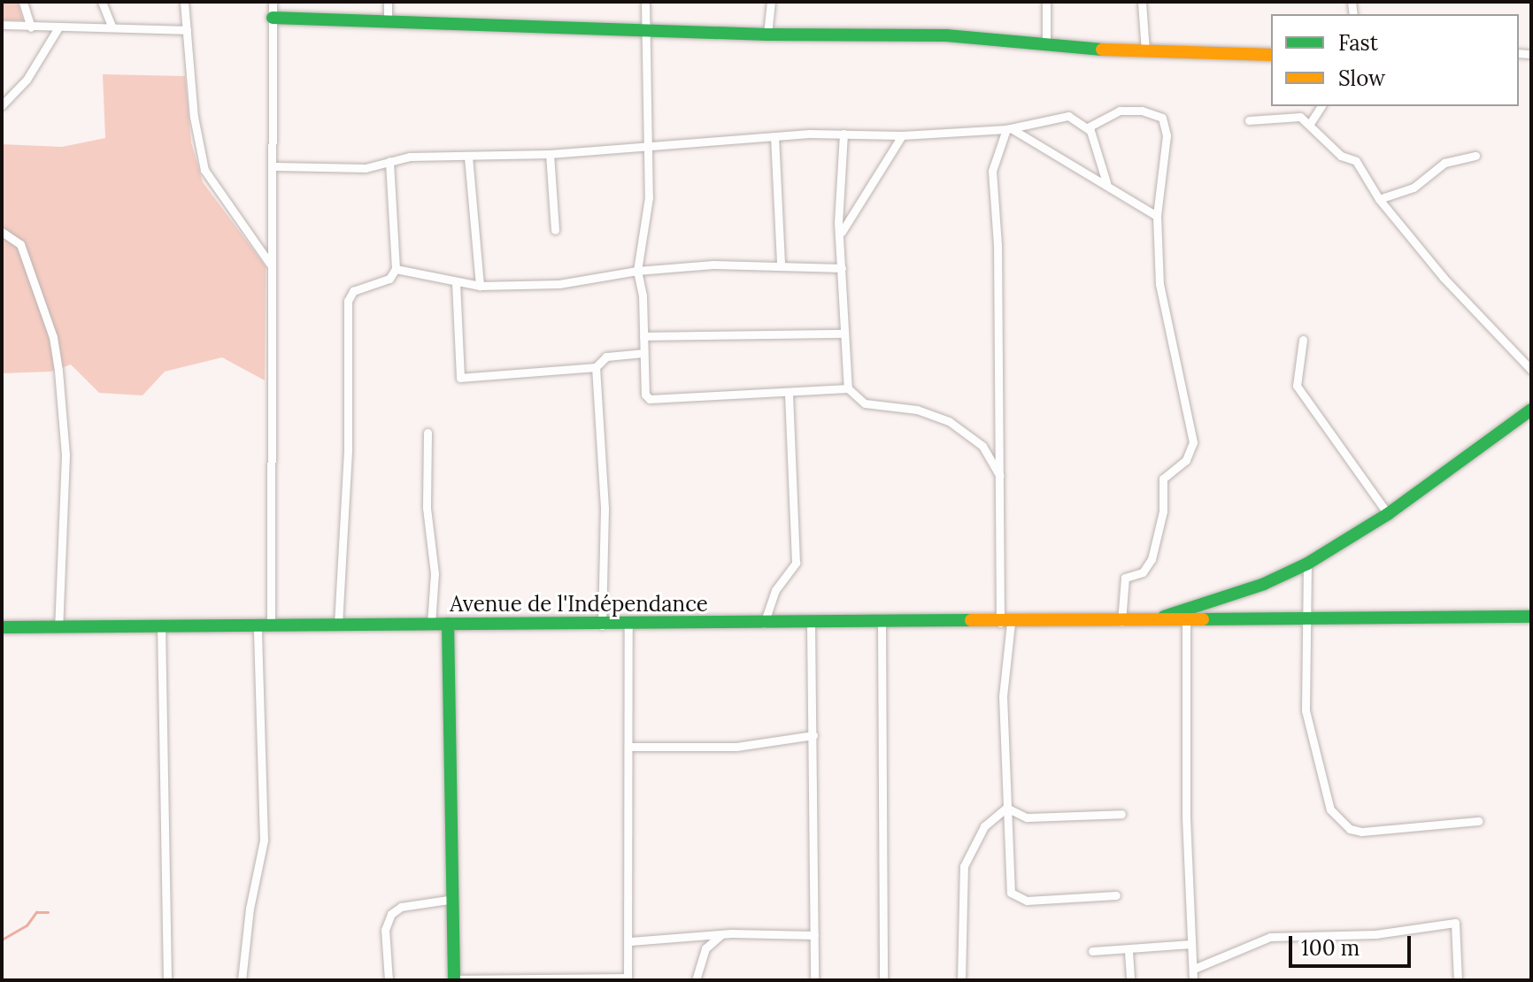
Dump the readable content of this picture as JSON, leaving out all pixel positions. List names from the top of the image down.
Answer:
{
  "streets": {
    "main road": ["Avenue de l'Indépendance"]
  },
  "legend": ["Fast", "Slow"],
  "scale_bar": "100 m"
}
